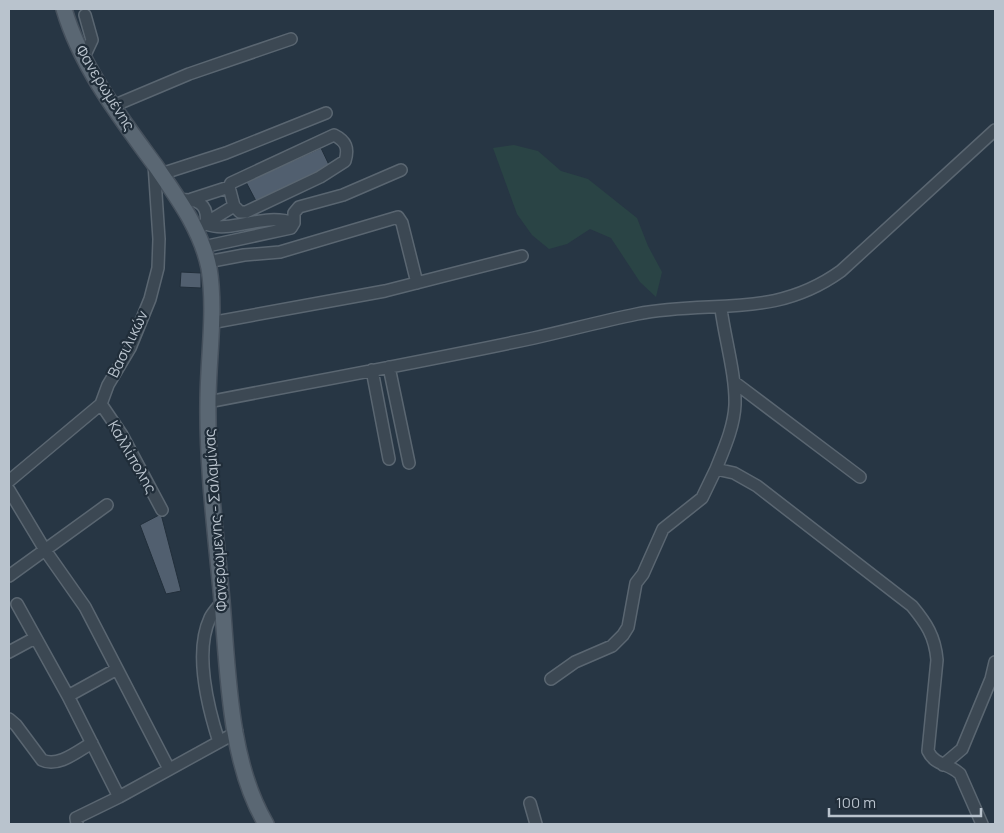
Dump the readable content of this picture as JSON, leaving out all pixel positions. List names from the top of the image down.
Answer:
{
  "streets": {
    "main road": ["Φανερωμένης", "Φανερωμενης - Σαλαμίνας"],
    "street": ["Βασιλικών", "Καλλίπολης"]
  },
  "crossings": [
    ["Φανερωμένης", "Βασιλικών"],
    ["Φανερωμένης", "Φανερωμενης - Σαλαμίνας"],
    ["Βασιλικών", "Καλλίπολης"],
    ["Βασιλικών", "Φανερωμενης - Σαλαμίνας"]
  ],
  "scale_bar": "100 m"
}
